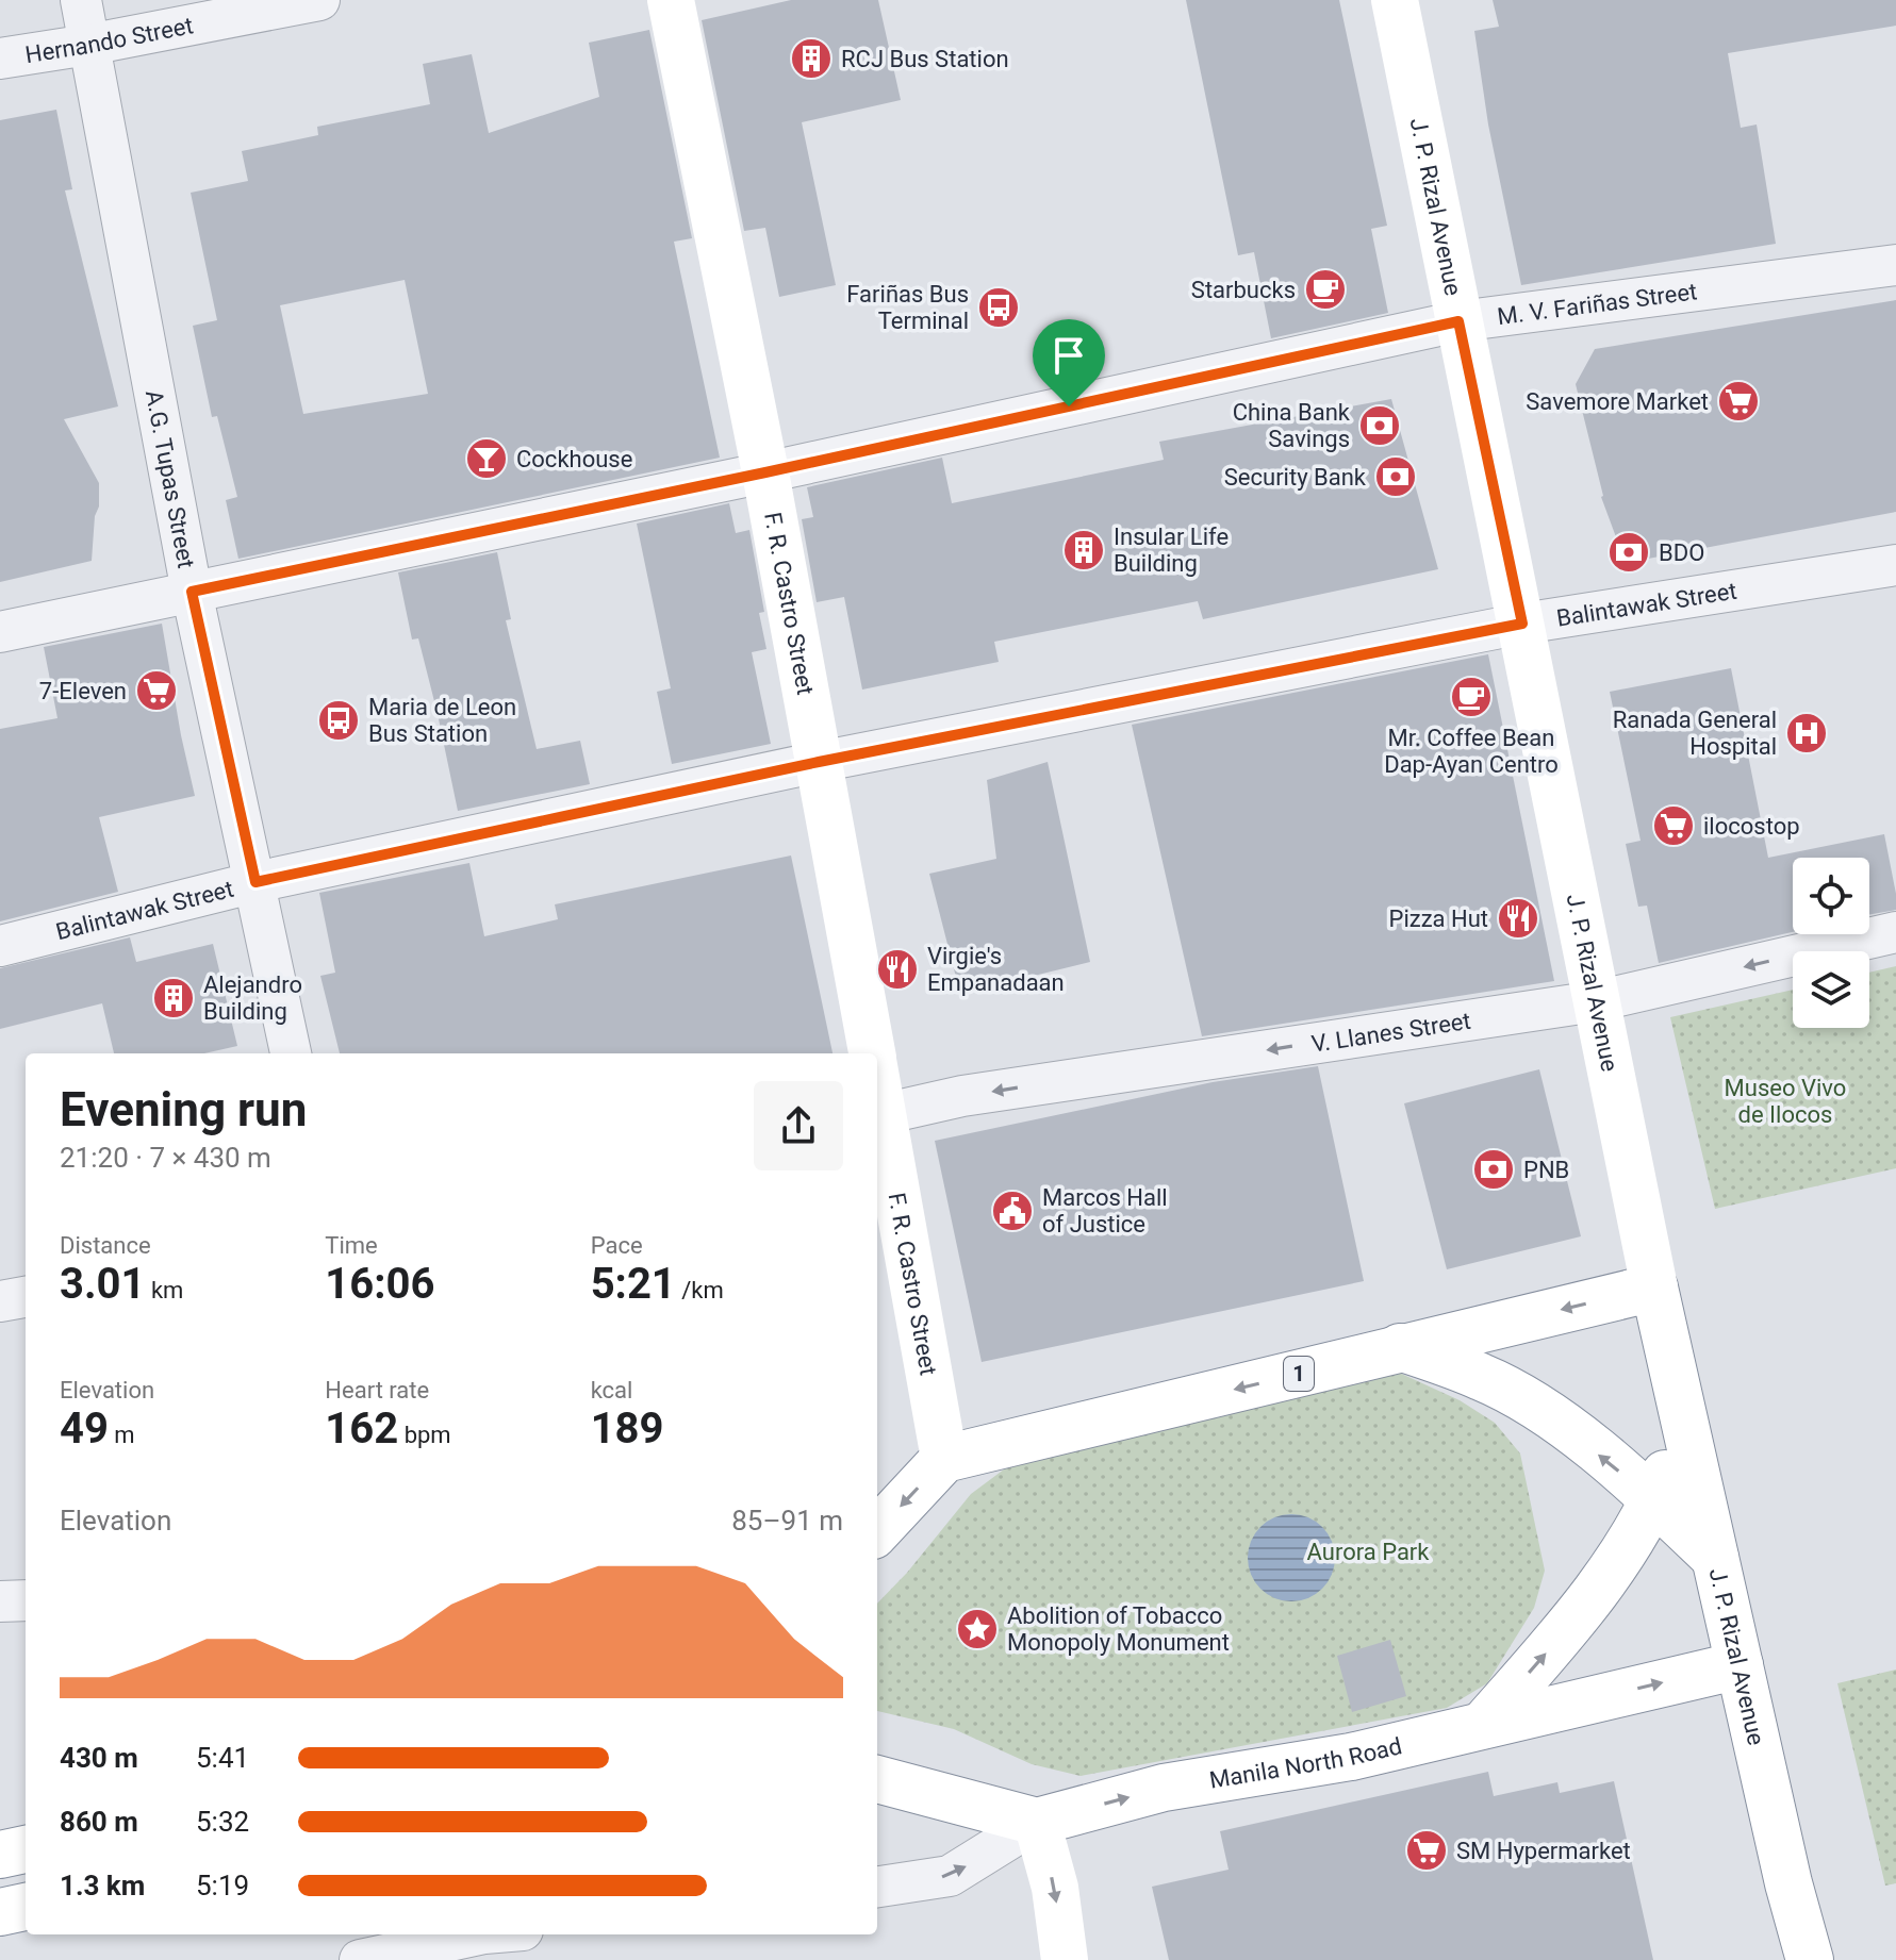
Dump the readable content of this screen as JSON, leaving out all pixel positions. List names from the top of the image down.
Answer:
{
  "streets": {
    "main road": [
      "J. P. Rizal Avenue",
      "F. R. Castro Street",
      "1",
      "Manila North Road"
    ],
    "street": [
      "Hernando Street",
      "M. V. Fariñas Street",
      "A.G. Tupas Street",
      "Balintawak Street",
      "V. Llanes Street"
    ]
  },
  "crossings": [
    ["Hernando Street", "A.G. Tupas Street"],
    ["J. P. Rizal Avenue", "M. V. Fariñas Street"],
    ["J. P. Rizal Avenue", "Balintawak Street"],
    ["J. P. Rizal Avenue", "V. Llanes Street"],
    ["J. P. Rizal Avenue", "1"],
    ["J. P. Rizal Avenue", "Manila North Road"],
    ["M. V. Fariñas Street", "A.G. Tupas Street"],
    ["M. V. Fariñas Street", "F. R. Castro Street"],
    ["A.G. Tupas Street", "Balintawak Street"],
    ["F. R. Castro Street", "Balintawak Street"],
    ["F. R. Castro Street", "V. Llanes Street"],
    ["F. R. Castro Street", "1"]
  ],
  "one_way": ["V. Llanes Street"],
  "parks": ["Museo Vivo de Ilocos", "Aurora Park"],
  "places": {
    "building": ["RCJ Bus Station", "Insular Life Building", "Alejandro Building"],
    "cafe": ["Starbucks", "Mr. Coffee Bean Dap-Ayan Centro"],
    "bus stop": ["Fariñas Bus Terminal", "Maria de Leon Bus Station"],
    "supermarket": [
      "Savemore Market",
      "7-Eleven",
      "ilocostop",
      "SM Hypermarket"
    ],
    "bank": [
      "China Bank Savings",
      "Security Bank",
      "BDO",
      "PNB"
    ],
    "bar": ["Cockhouse"],
    "hospital": ["Ranada General Hospital"],
    "restaurant": ["Pizza Hut", "Virgie's Empanadaan"],
    "public building": ["Marcos Hall of Justice"],
    "place": ["Abolition of Tobacco Monopoly Monument"]
  },
  "page": {
    "heading": ["Evening run", "21:20 · 7 × 430 m"],
    "stats": [
      ["Distance", "3.01 km"],
      ["Time", "16:06"],
      ["Pace", "5:21 /km"],
      ["Elevation", "49 m"],
      ["Heart rate", "162 bpm"],
      ["kcal", "189"]
    ],
    "chart": ["Elevation", "85–91 m"],
    "list": [
      {
        "name": "430 m",
        "note": "5:41"
      },
      {
        "name": "860 m",
        "note": "5:32"
      },
      {
        "name": "1.3 km",
        "note": "5:19"
      }
    ]
  }
}
